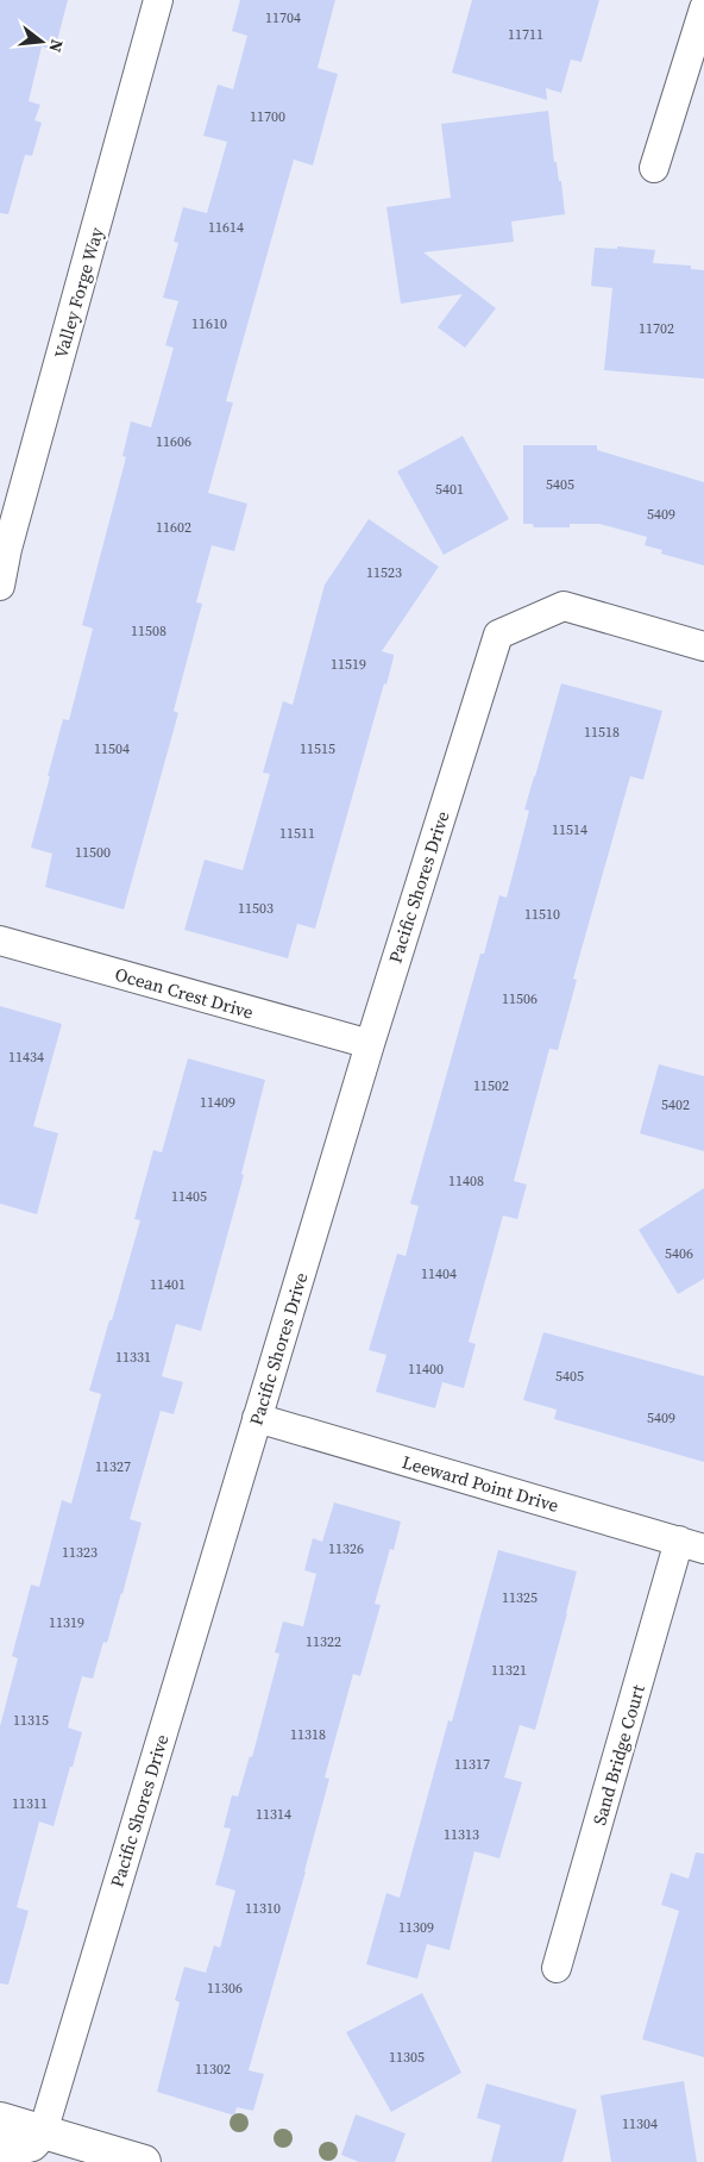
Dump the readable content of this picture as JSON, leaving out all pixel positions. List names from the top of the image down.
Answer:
{
  "streets": {
    "street": [
      "Valley Forge Way",
      "Pacific Shores Drive",
      "Ocean Crest Drive",
      "Leeward Point Drive",
      "Sand Bridge Court"
    ]
  },
  "crossings": [
    ["Pacific Shores Drive", "Ocean Crest Drive"],
    ["Pacific Shores Drive", "Leeward Point Drive"],
    ["Leeward Point Drive", "Sand Bridge Court"]
  ],
  "house_numbers": [
    "11704",
    "11711",
    "11700",
    "11614",
    "11610",
    "11702",
    "11606",
    "5405",
    "5401",
    "5409",
    "11602",
    "11523",
    "11508",
    "11519",
    "11518",
    "11504",
    "11515",
    "11514",
    "11511",
    "11500",
    "11503",
    "11510",
    "11506",
    "11434",
    "11502",
    "11409",
    "5402",
    "11408",
    "11405",
    "5406",
    "11404",
    "11401",
    "11331",
    "11400",
    "5405",
    "5409",
    "11327",
    "11326",
    "11323",
    "11325",
    "11319",
    "11322",
    "11321",
    "11315",
    "11318",
    "11317",
    "11311",
    "11314",
    "11313",
    "11310",
    "11309",
    "11306",
    "11305",
    "11302",
    "11304"
  ],
  "north": "right"
}
